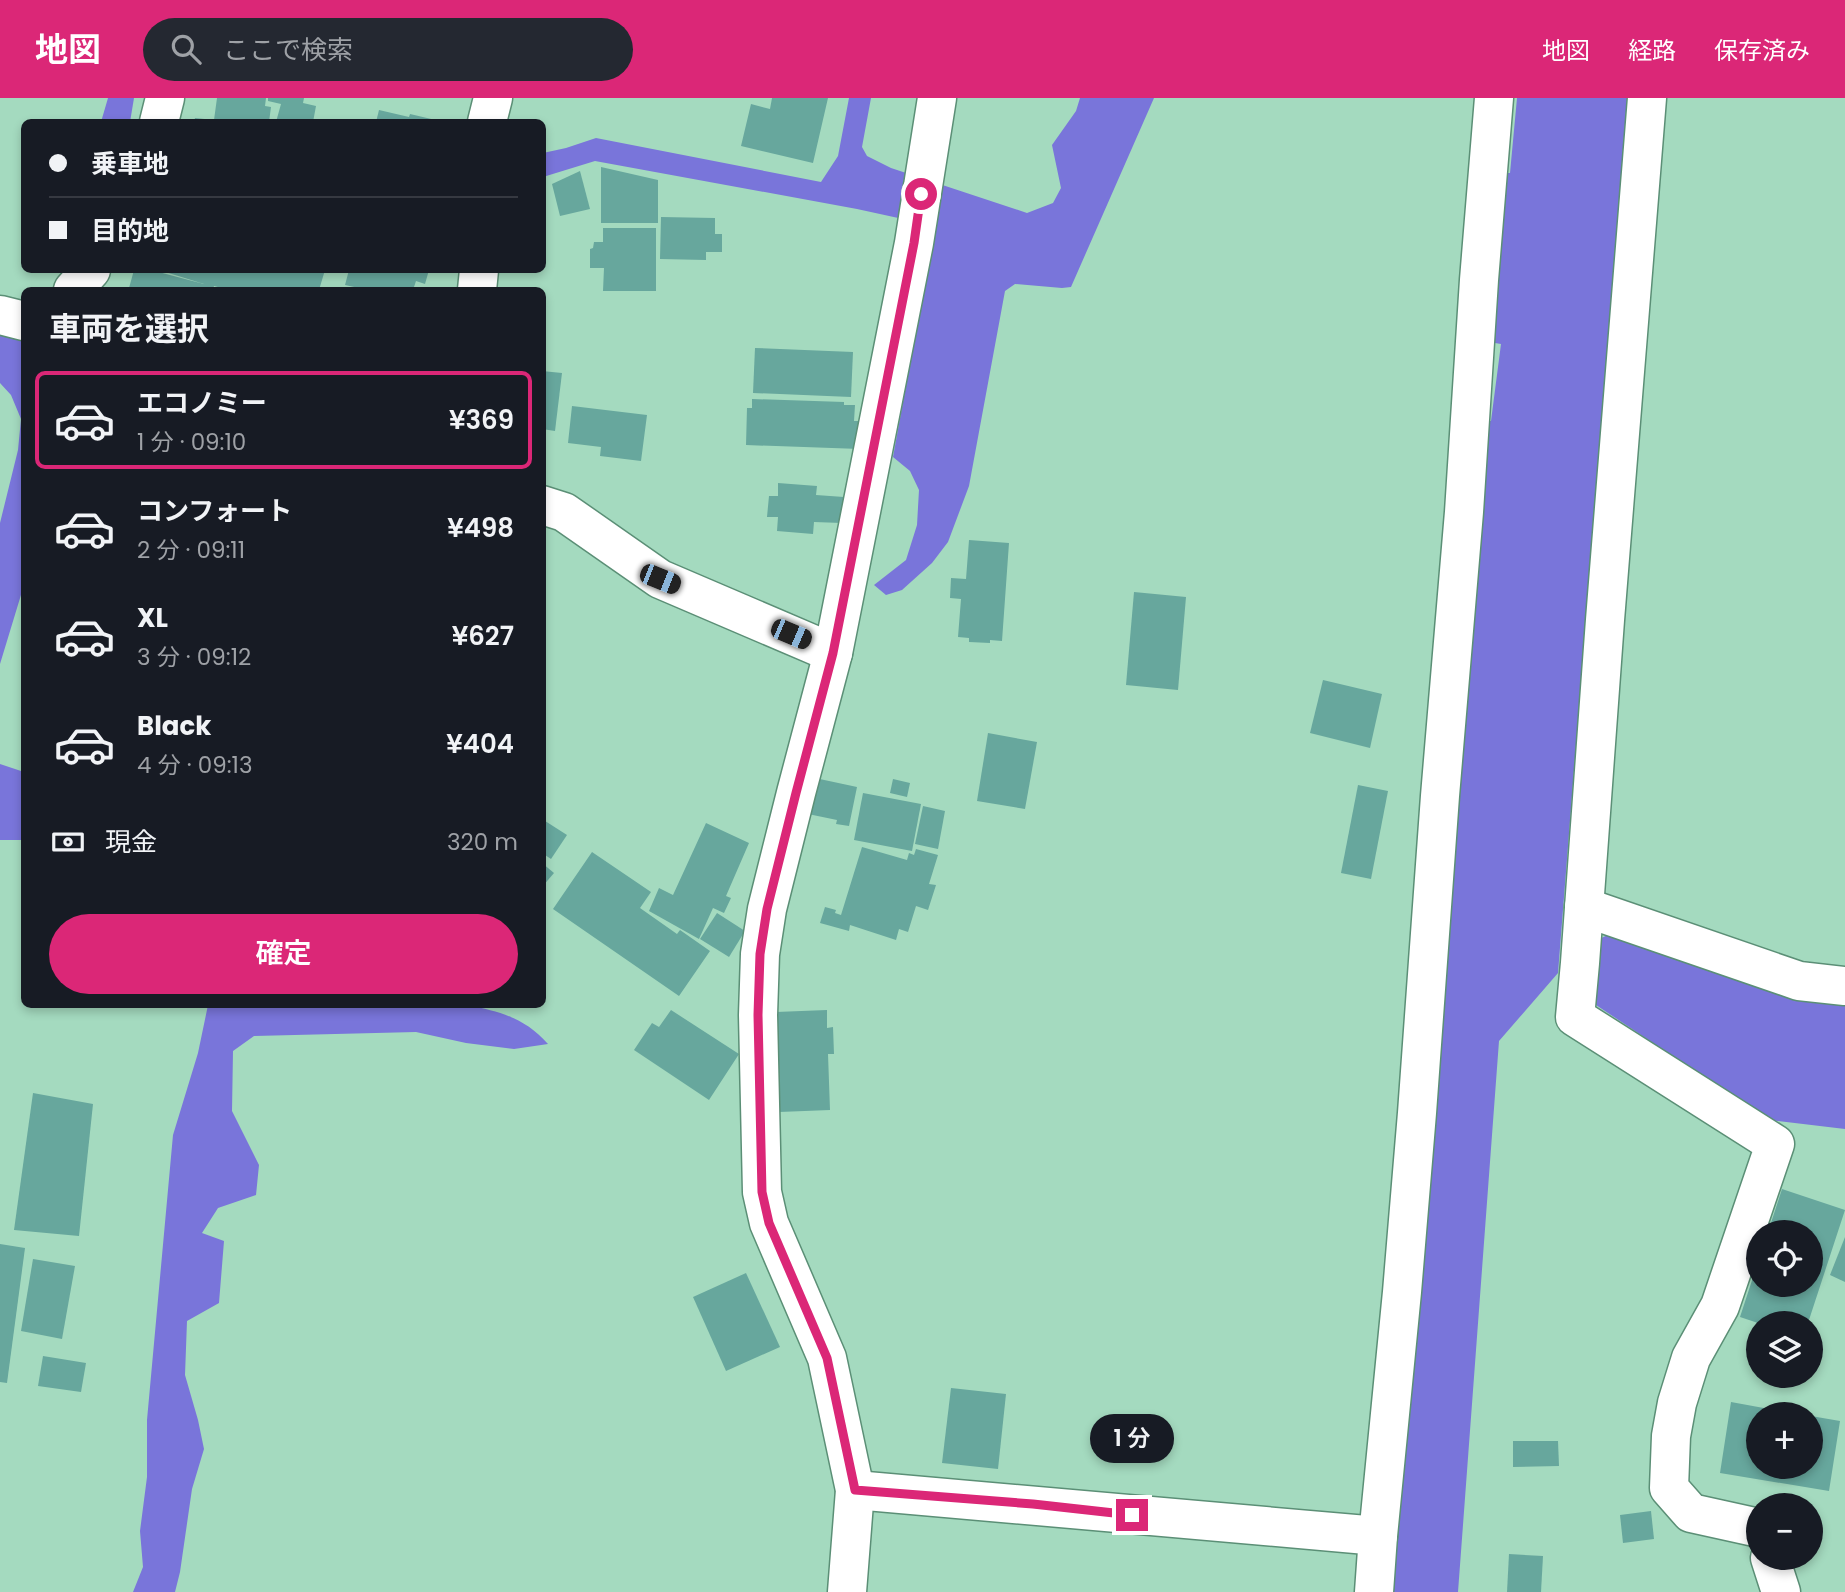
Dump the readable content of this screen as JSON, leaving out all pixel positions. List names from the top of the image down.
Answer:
{
  "page": {
    "header": "地図",
    "search": "ここで検索",
    "nav": ["地図", "経路", "保存済み"],
    "banner": ["乗車地", "目的地"],
    "heading": "車両を選択",
    "list": [
      {
        "name": "エコノミー",
        "note": "1 分 · 09:10",
        "value": "¥369"
      },
      {
        "name": "コンフォート",
        "note": "2 分 · 09:11",
        "value": "¥498"
      },
      {
        "name": "XL",
        "note": "3 分 · 09:12",
        "value": "¥627"
      },
      {
        "name": "Black",
        "note": "4 分 · 09:13",
        "value": "¥404"
      }
    ],
    "pay": ["現金", "320 m"],
    "buttons": "確定",
    "map_buttons": ["+", "−"],
    "bubble": "1 分"
  }
}
